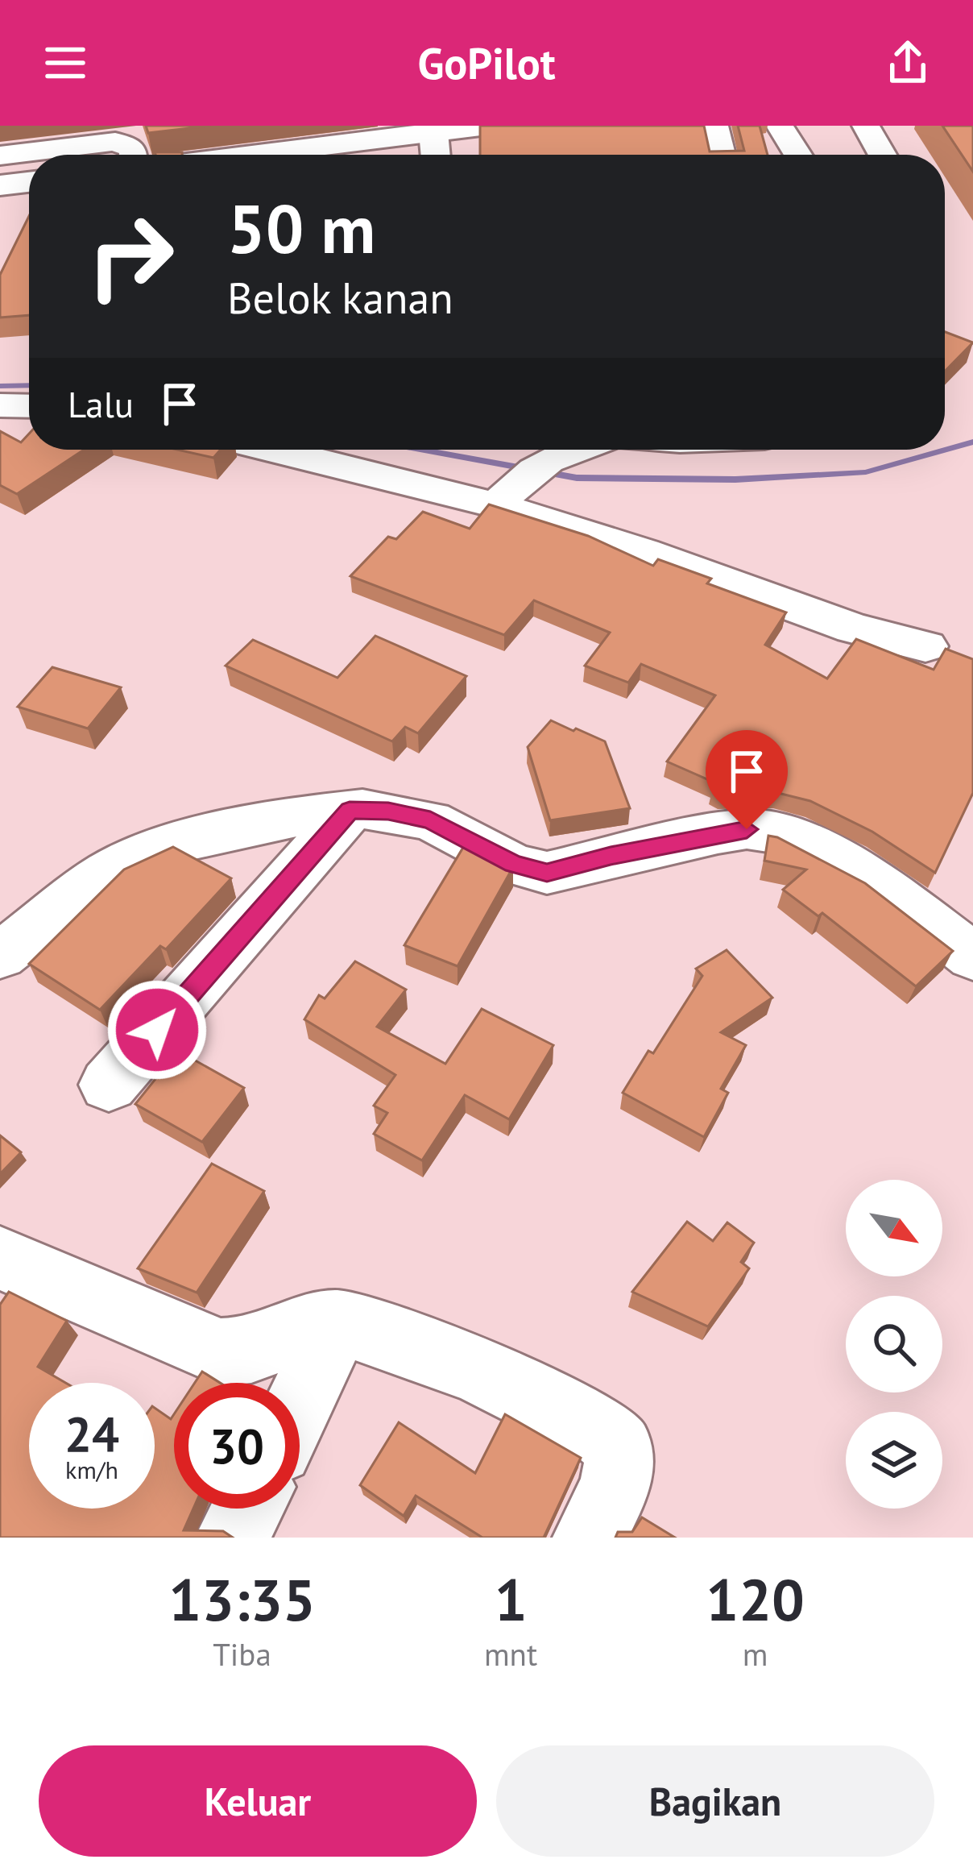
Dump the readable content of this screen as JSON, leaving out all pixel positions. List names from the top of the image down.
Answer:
{
  "north": "bottom right",
  "page": {
    "header": "GoPilot",
    "turn": ["50 m", "Belok kanan"],
    "then": "Lalu",
    "speed": "24 km/h",
    "limit": "30",
    "eta": [
      "13:35",
      "Tiba",
      "1",
      "mnt",
      "120",
      "m"
    ],
    "buttons": ["Keluar", "Bagikan"]
  }
}
